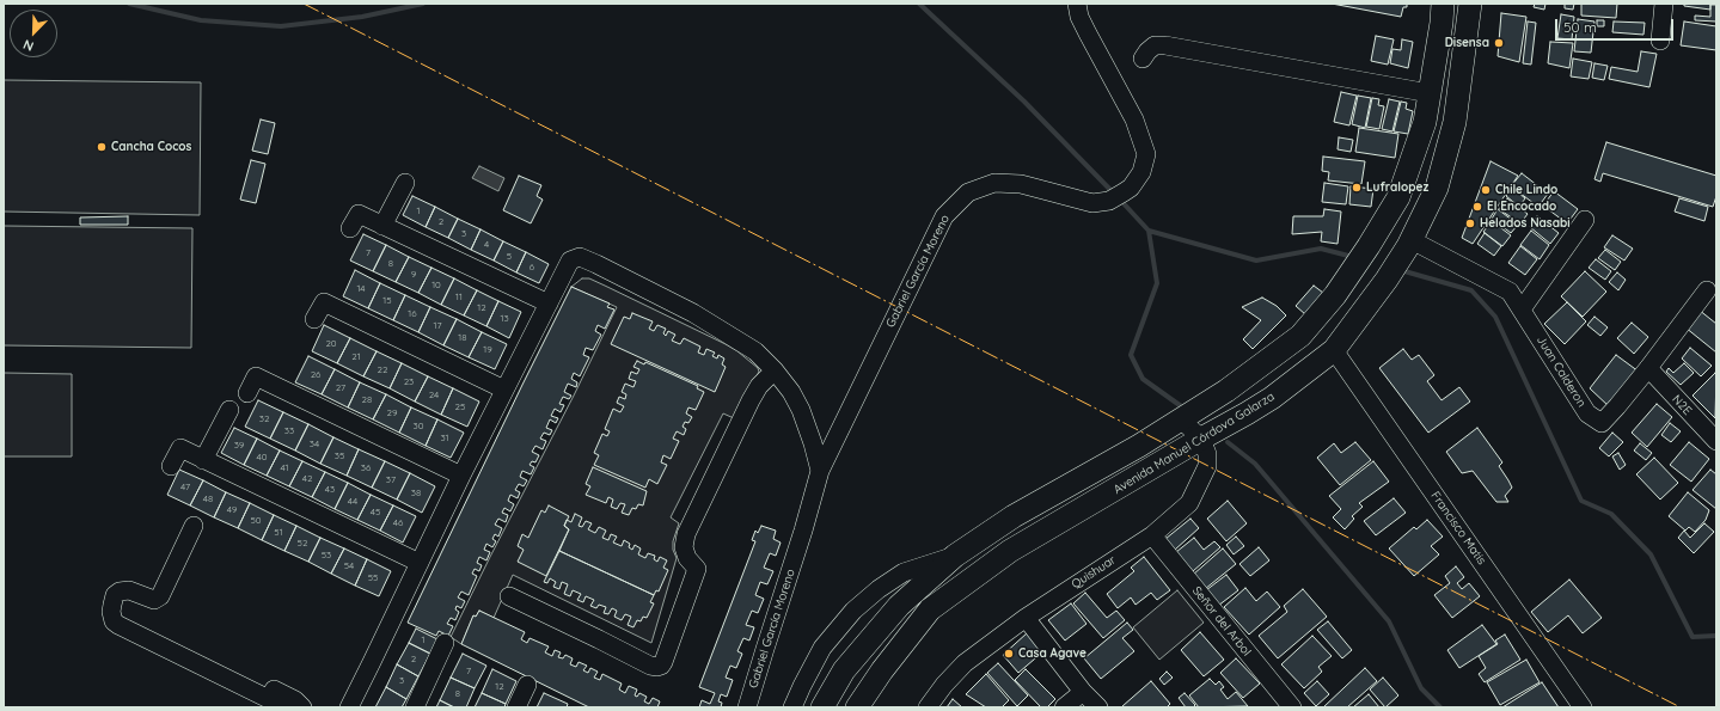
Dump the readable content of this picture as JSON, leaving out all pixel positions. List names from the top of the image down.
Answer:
{
  "streets": {
    "main road": ["Avenida Manuel Córdova Galarza"],
    "street": [
      "Gabriel García Moreno",
      "Juan Calderon",
      "N2E",
      "Francisco Matis",
      "Quishuar",
      "Señor del Arbol"
    ]
  },
  "crossings": [
    ["Juan Calderon", "N2E"],
    ["Juan Calderon", "Avenida Manuel Córdova Galarza"],
    ["Avenida Manuel Córdova Galarza", "Francisco Matis"],
    ["Avenida Manuel Córdova Galarza", "Quishuar"],
    ["Quishuar", "Señor del Arbol"]
  ],
  "places": [
    "Disensa",
    "Cancha Cocos",
    "Lufralopez",
    "Chile Lindo",
    "El Encocado",
    "Helados Nasabi",
    "Casa Agave"
  ],
  "house_numbers": [
    "1",
    "2",
    "3",
    "4",
    "7",
    "5",
    "8",
    "6",
    "9",
    "10",
    "14",
    "11",
    "15",
    "12",
    "16",
    "13",
    "17",
    "18",
    "20",
    "19",
    "21",
    "22",
    "26",
    "23",
    "27",
    "24",
    "28",
    "25",
    "29",
    "32",
    "30",
    "33",
    "31",
    "34",
    "39",
    "35",
    "40",
    "41",
    "36",
    "42",
    "37",
    "47",
    "43",
    "38",
    "48",
    "44",
    "49",
    "45",
    "50",
    "46",
    "51",
    "52",
    "53",
    "54",
    "55",
    "1",
    "2",
    "7",
    "3",
    "12",
    "8"
  ],
  "scale_bar": "50 m",
  "north": "bottom left"
}
